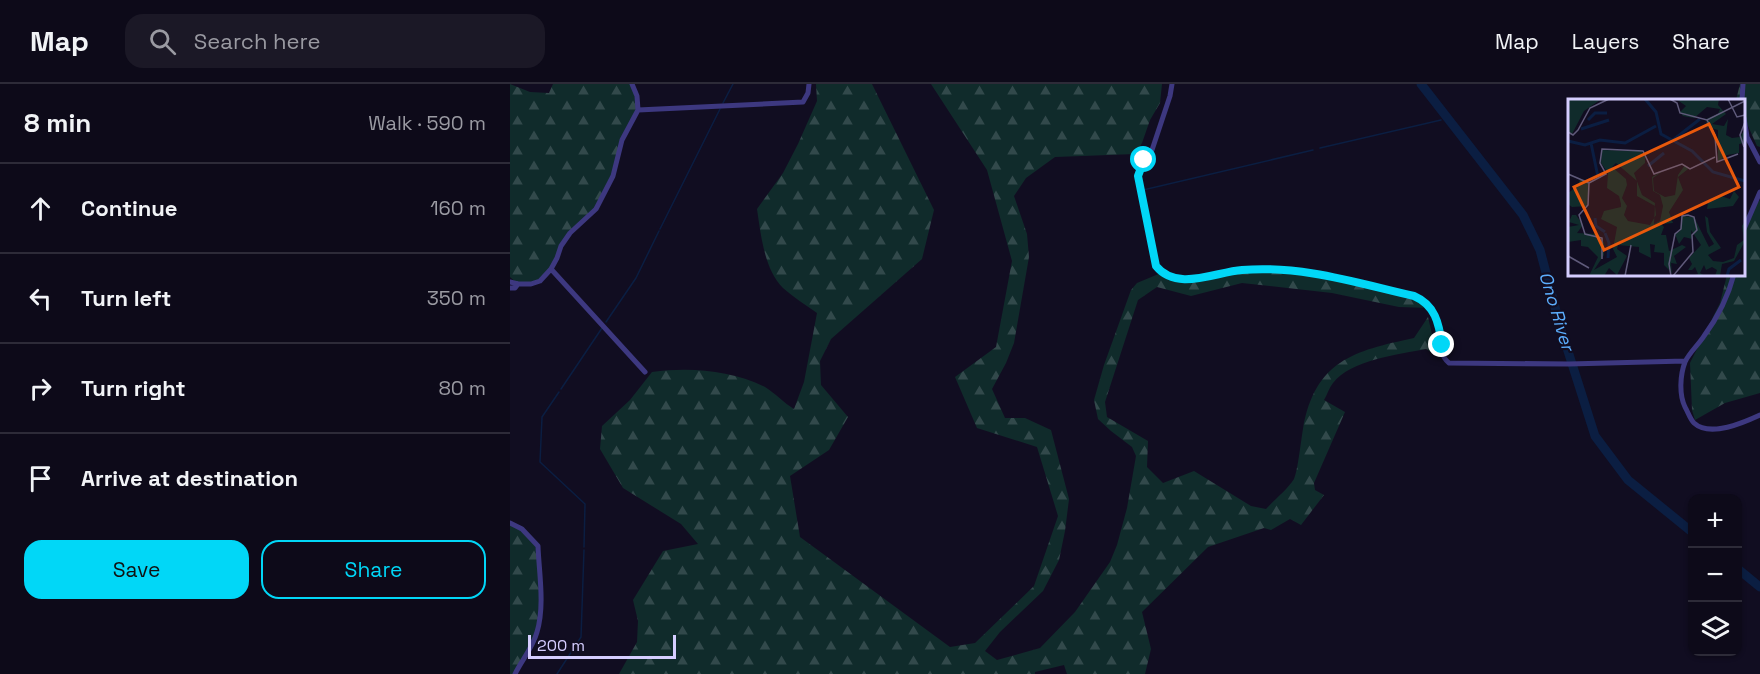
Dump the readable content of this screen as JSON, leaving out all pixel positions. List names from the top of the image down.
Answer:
{
  "water": ["Ono River"],
  "scale_bar": "200 m",
  "page": {
    "header": "Map",
    "search": "Search here",
    "nav": ["Map", "Layers", "Share"],
    "heading": ["8 min", "Walk · 590 m"],
    "list": [
      ["Continue", "160 m"],
      ["Turn left", "350 m"],
      ["Turn right", "80 m"],
      "Arrive at destination"
    ],
    "map_buttons": ["+", "−"],
    "buttons": ["Save", "Share"],
    "scale": "200 m"
  }
}
